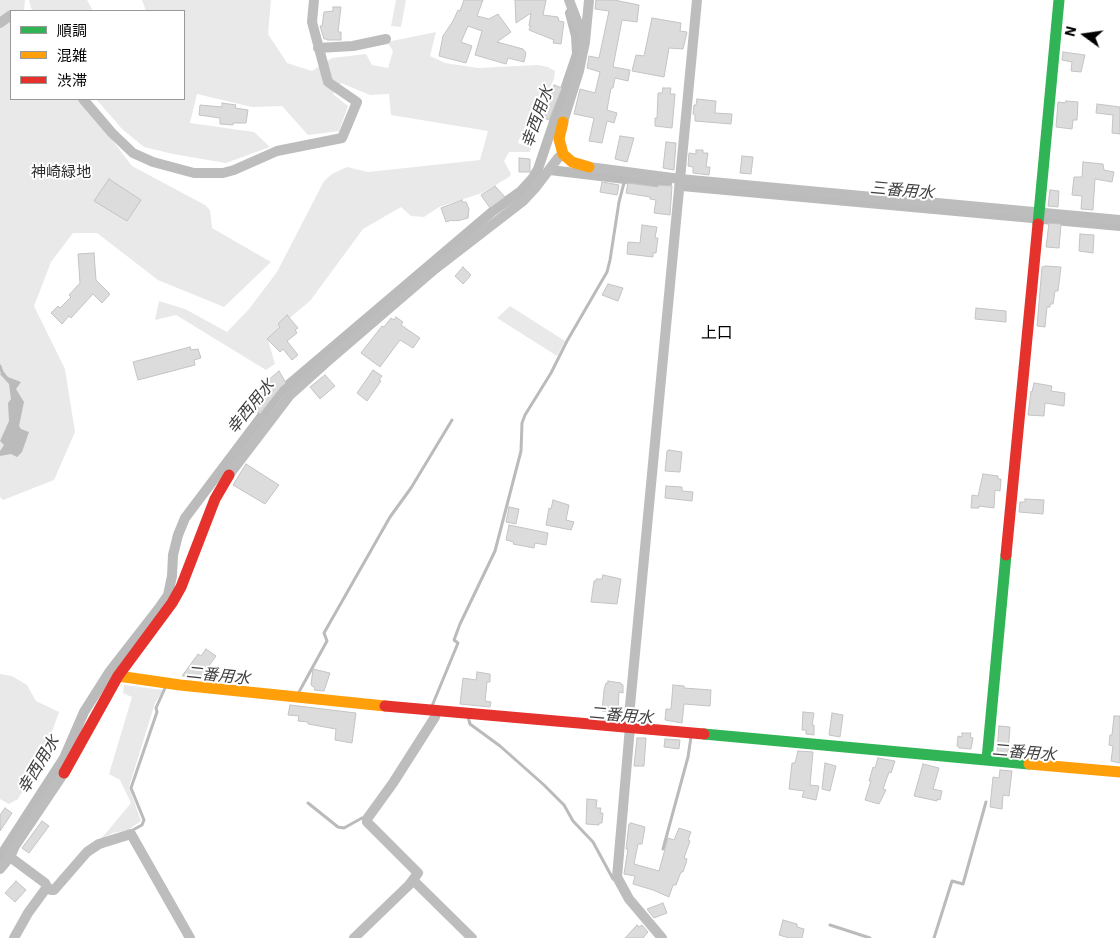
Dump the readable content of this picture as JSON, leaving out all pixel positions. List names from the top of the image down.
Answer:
{
  "districts": ["上口"],
  "water": ["幸西用水", "三番用水", "二番用水"],
  "parks": ["神崎緑地"],
  "legend": ["順調", "混雑", "渋滞"],
  "north": "left"
}
